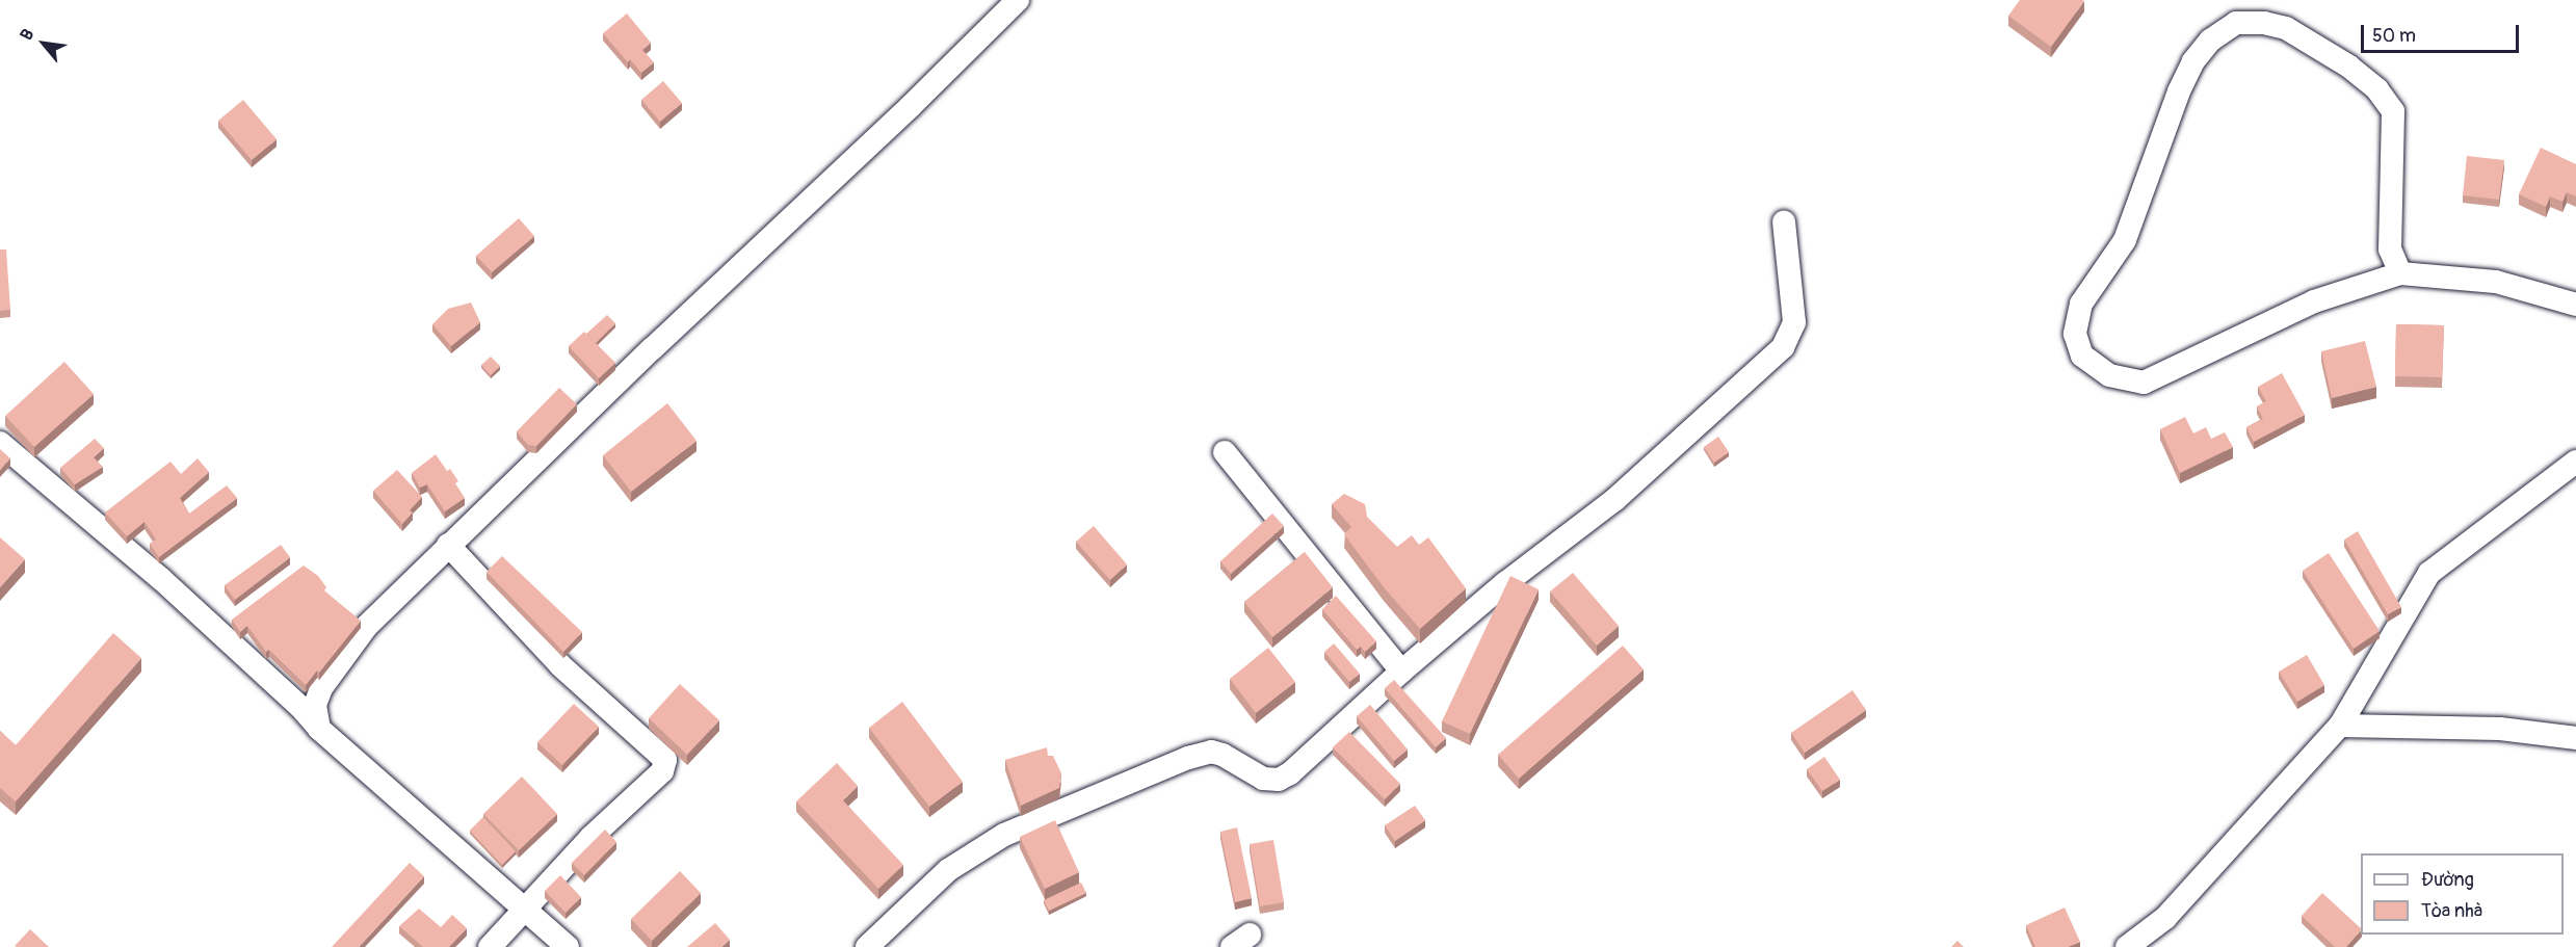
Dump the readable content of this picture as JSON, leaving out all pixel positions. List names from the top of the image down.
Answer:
{
  "legend": ["Đường", "Tòa nhà"],
  "scale_bar": "50 m",
  "north": "top left"
}
